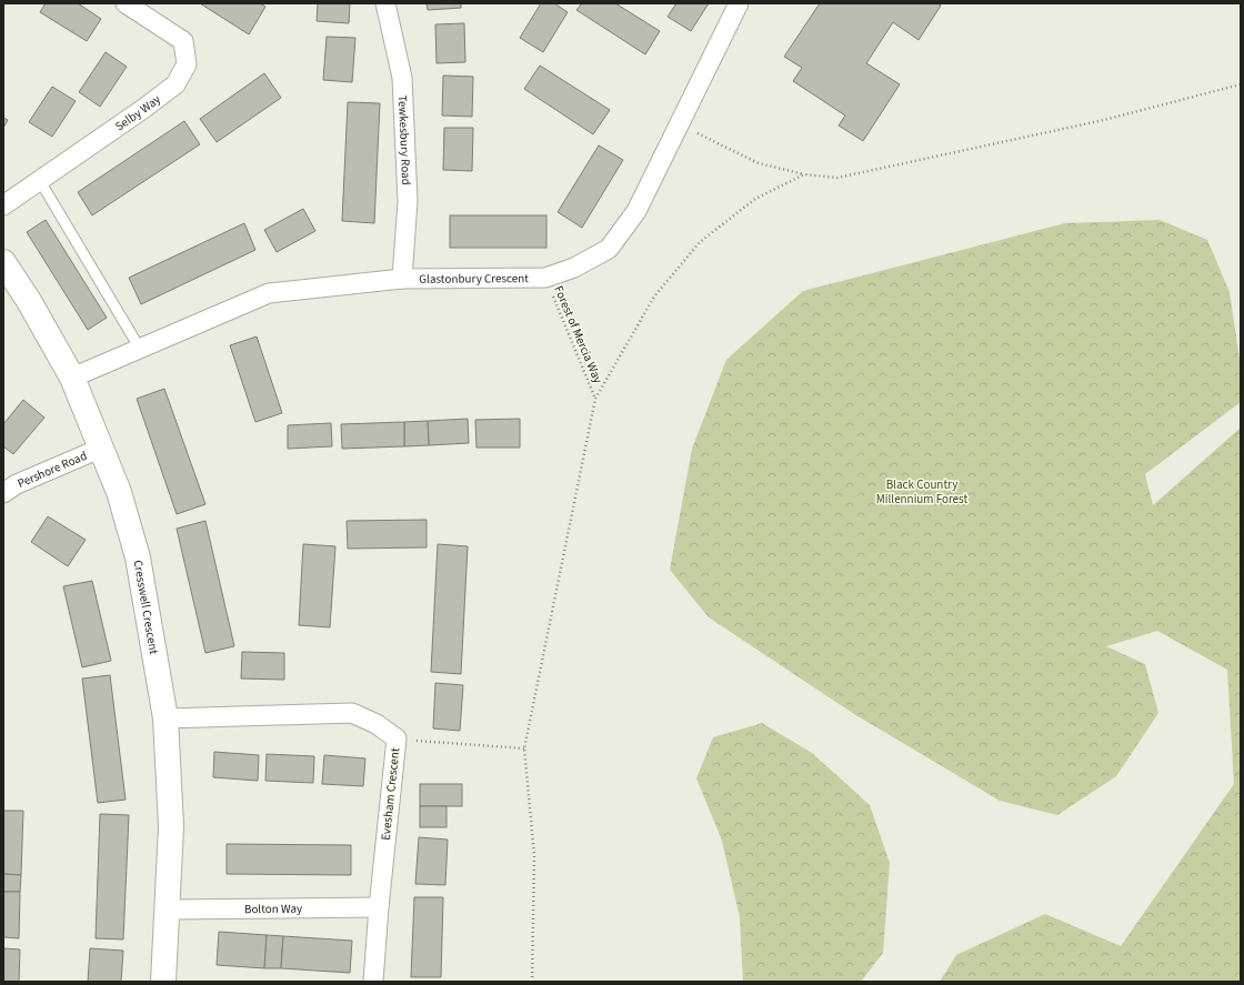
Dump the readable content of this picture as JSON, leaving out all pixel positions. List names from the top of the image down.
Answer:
{
  "streets": {
    "street": [
      "Selby Way",
      "Tewkesbury Road",
      "Glastonbury Crescent",
      "Pershore Road",
      "Cresswell Crescent",
      "Evesham Crescent",
      "Bolton Way"
    ],
    "path": ["Forest of Mercia Way"]
  },
  "crossings": [
    ["Tewkesbury Road", "Glastonbury Crescent"],
    ["Glastonbury Crescent", "Forest of Mercia Way"],
    ["Glastonbury Crescent", "Cresswell Crescent"],
    ["Pershore Road", "Cresswell Crescent"],
    ["Cresswell Crescent", "Evesham Crescent"],
    ["Cresswell Crescent", "Bolton Way"],
    ["Evesham Crescent", "Bolton Way"]
  ],
  "parks": ["Black Country Millennium Forest"]
}
